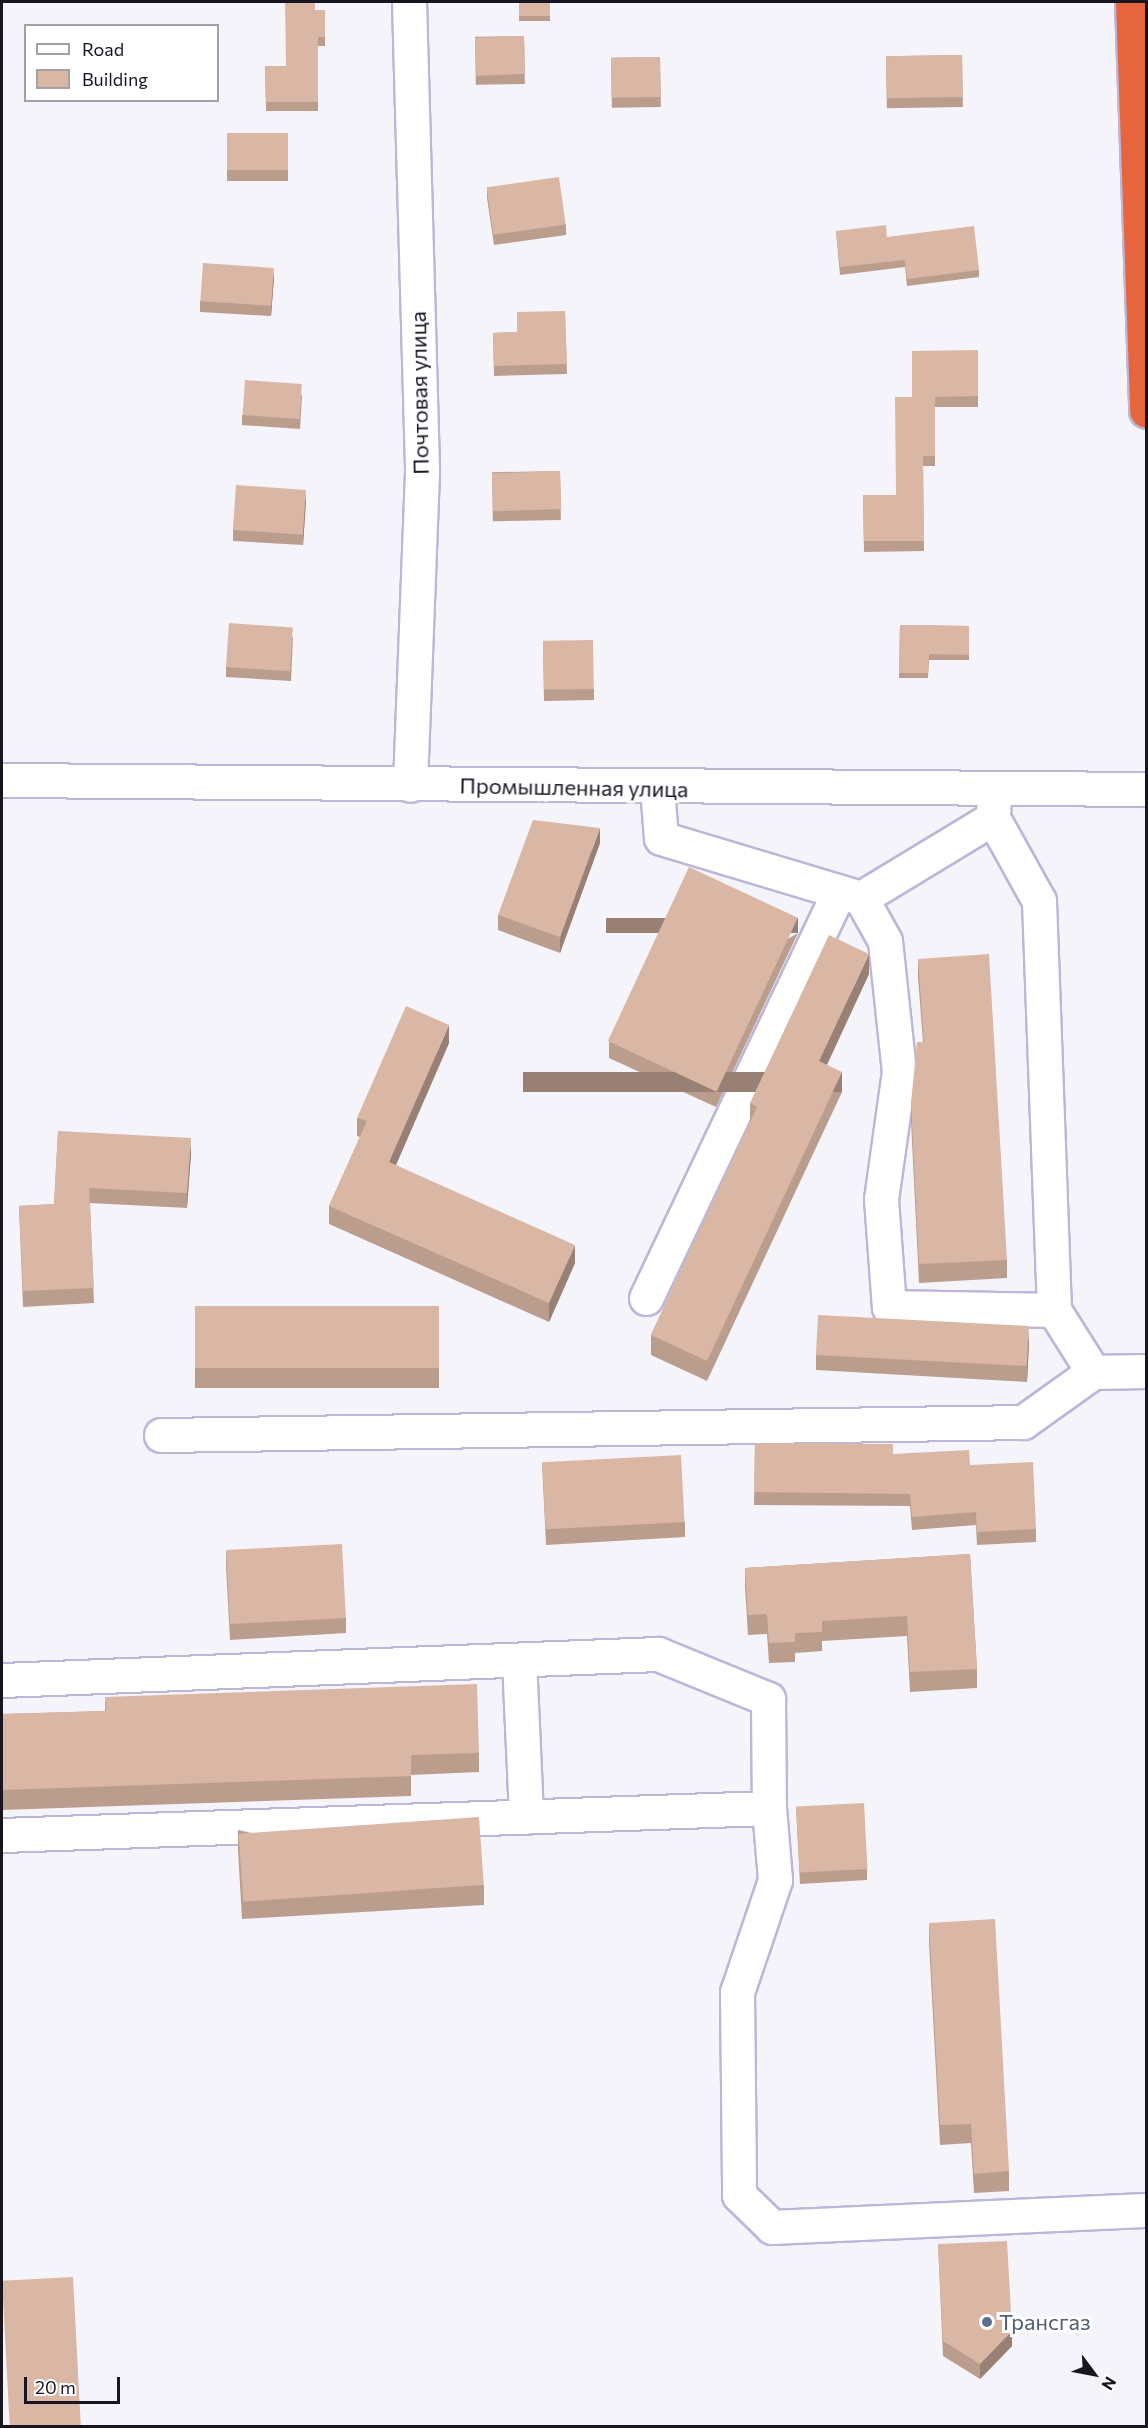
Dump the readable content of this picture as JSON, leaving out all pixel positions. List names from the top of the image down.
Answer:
{
  "streets": {
    "street": ["Почтовая улица", "Промышленная улица"]
  },
  "crossings": [
    ["Почтовая улица", "Промышленная улица"]
  ],
  "places": ["Трансгаз"],
  "legend": ["Road", "Building"],
  "scale_bar": "20 m",
  "north": "bottom right"
}
